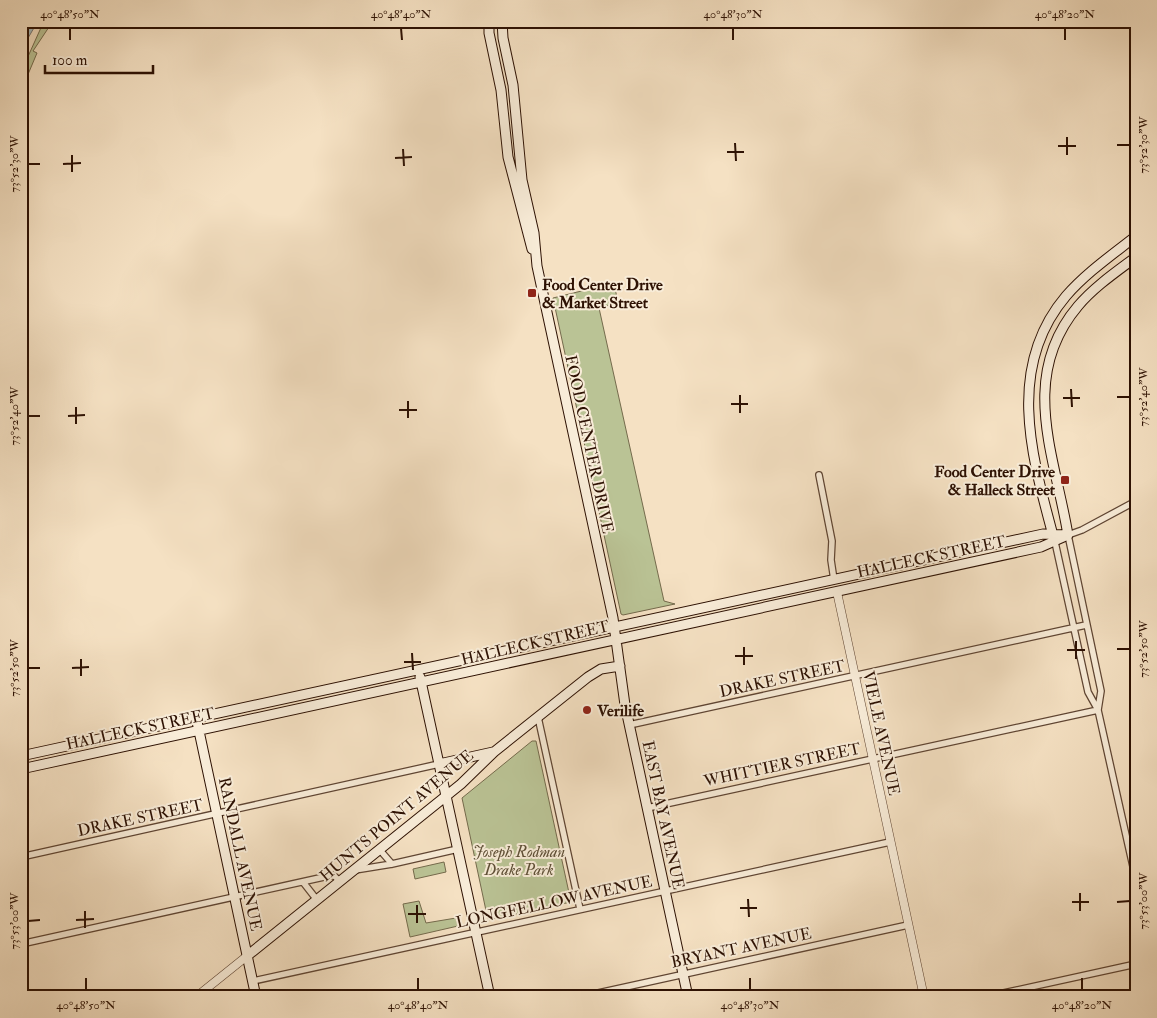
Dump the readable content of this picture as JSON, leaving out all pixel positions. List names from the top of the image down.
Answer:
{
  "streets": {
    "main road": [
      "FOOD CENTER DRIVE",
      "HALLECK STREET",
      "VIELE AVENUE",
      "HUNTS POINT AVENUE",
      "EAST BAY AVENUE",
      "RANDALL AVENUE"
    ],
    "street": [
      "DRAKE STREET",
      "WHITTIER STREET",
      "LONGFELLOW AVENUE",
      "BRYANT AVENUE"
    ]
  },
  "crossings": [
    ["FOOD CENTER DRIVE", "HALLECK STREET"],
    ["FOOD CENTER DRIVE", "EAST BAY AVENUE"],
    ["HALLECK STREET", "VIELE AVENUE"],
    ["HALLECK STREET", "EAST BAY AVENUE"],
    ["HALLECK STREET", "RANDALL AVENUE"],
    ["DRAKE STREET", "VIELE AVENUE"],
    ["DRAKE STREET", "EAST BAY AVENUE"],
    ["DRAKE STREET", "RANDALL AVENUE"],
    ["VIELE AVENUE", "WHITTIER STREET"],
    ["VIELE AVENUE", "LONGFELLOW AVENUE"],
    ["VIELE AVENUE", "BRYANT AVENUE"],
    ["WHITTIER STREET", "EAST BAY AVENUE"],
    ["HUNTS POINT AVENUE", "EAST BAY AVENUE"],
    ["HUNTS POINT AVENUE", "RANDALL AVENUE"],
    ["EAST BAY AVENUE", "LONGFELLOW AVENUE"],
    ["EAST BAY AVENUE", "BRYANT AVENUE"],
    ["RANDALL AVENUE", "LONGFELLOW AVENUE"]
  ],
  "parks": ["Joseph Rodman Drake Park"],
  "places": {
    "transit": ["Food Center Drive & Market Street", "Food Center Drive & Halleck Street"],
    "other": ["Verilife"]
  },
  "scale_bar": "100 m",
  "coordinates": [
    "40°48'50\"N",
    "40°48'40\"N",
    "40°48'30\"N",
    "40°48'20\"N",
    "73°52'30\"W",
    "73°52'40\"W",
    "73°52'50\"W",
    "73°53'00\"W"
  ]
}
